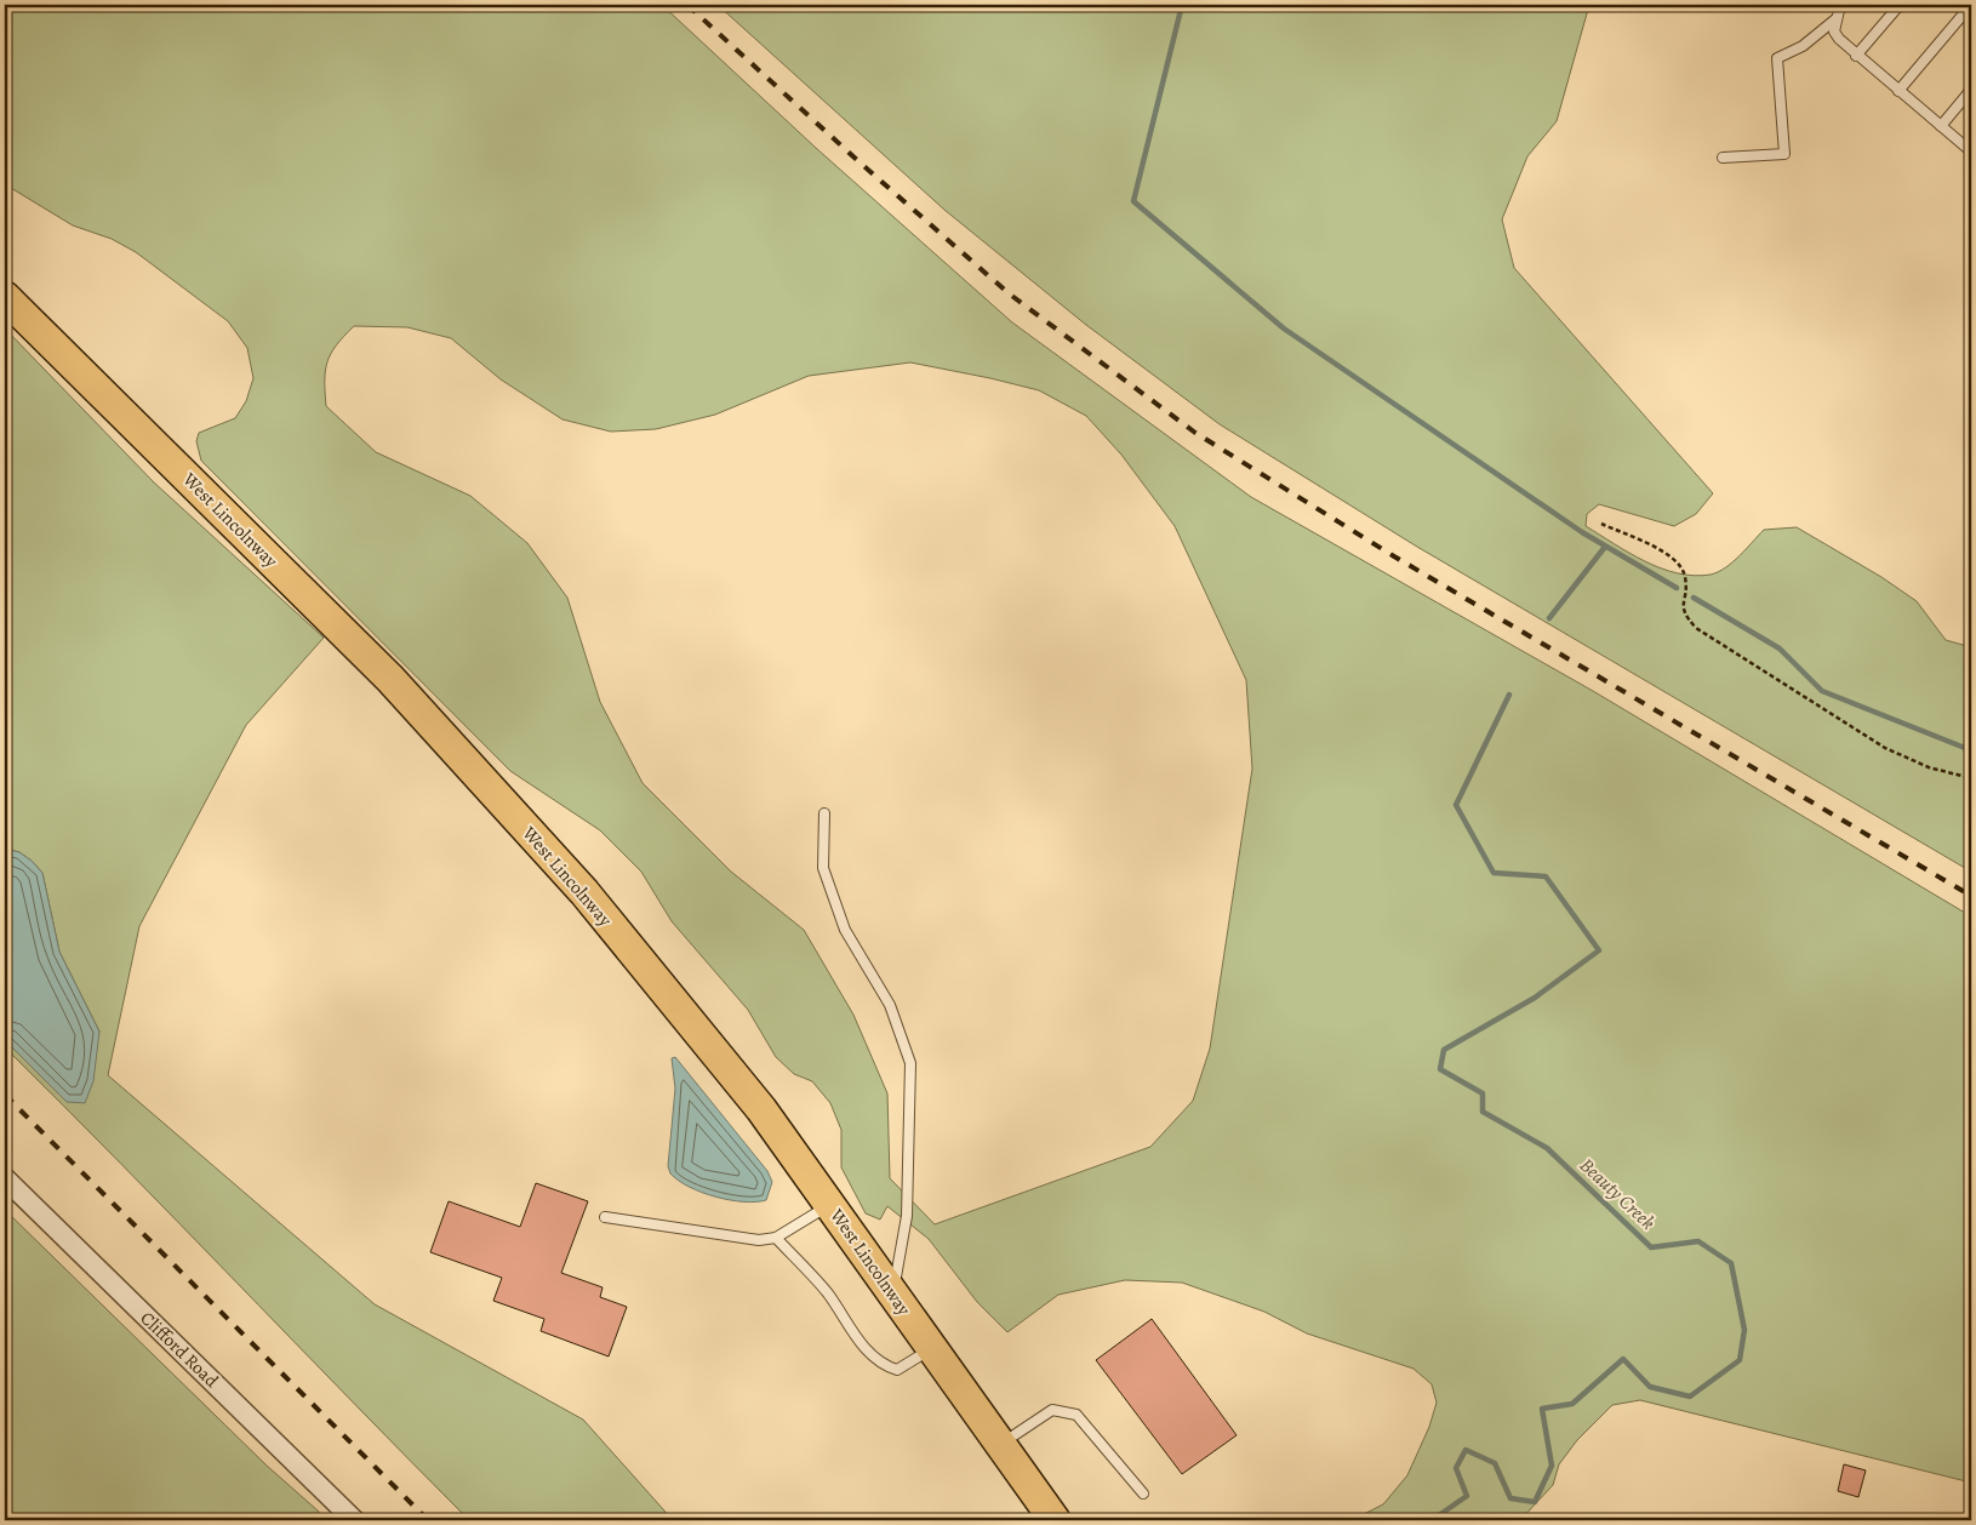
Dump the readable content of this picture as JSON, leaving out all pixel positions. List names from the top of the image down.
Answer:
{
  "streets": {
    "main road": ["West Lincolnway"],
    "street": ["Clifford Road"]
  },
  "water": ["Beauty Creek"]
}
